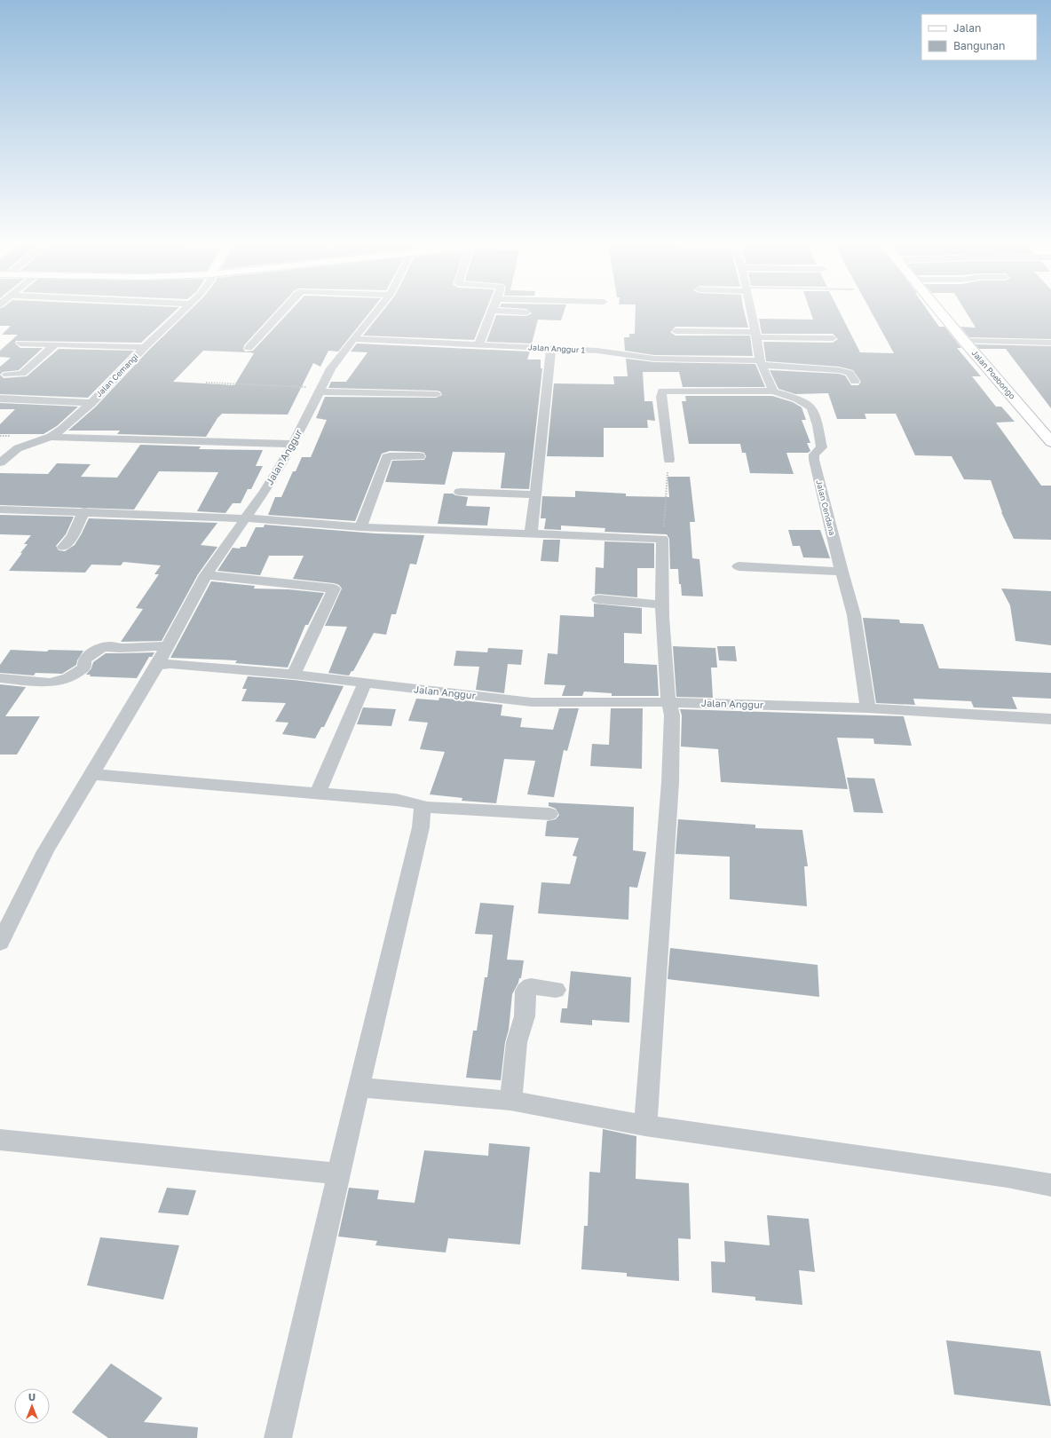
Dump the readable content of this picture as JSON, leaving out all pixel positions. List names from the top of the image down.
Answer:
{
  "streets": {
    "street": [
      "Jalan Anggur 1",
      "Jalan Poebongo",
      "Jalan Cemangi",
      "Jalan Anggur",
      "Jalan Cendana"
    ]
  },
  "crossings": [
    ["Jalan Anggur 1", "Jalan Anggur"],
    ["Jalan Anggur", "Jalan Cendana"]
  ],
  "legend": ["Jalan", "Bangunan"],
  "north": "top"
}
